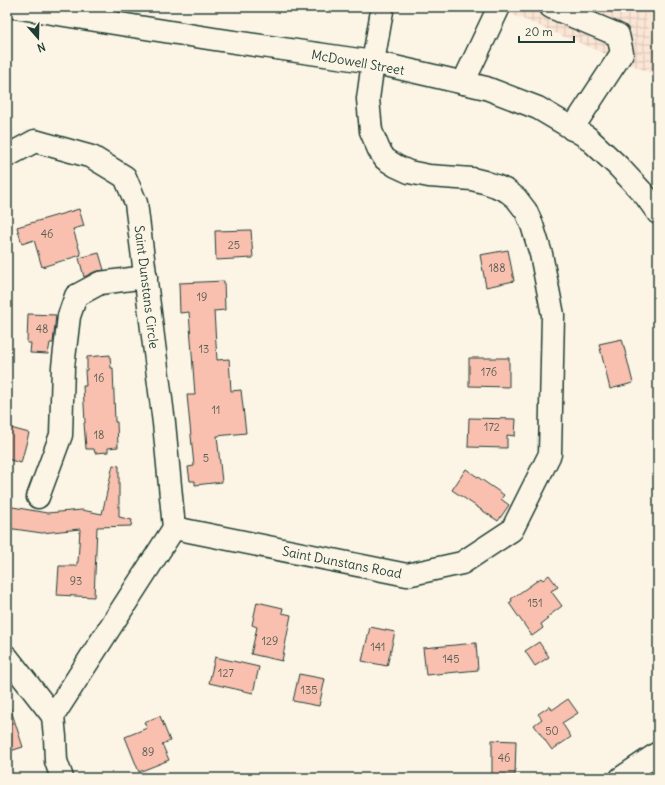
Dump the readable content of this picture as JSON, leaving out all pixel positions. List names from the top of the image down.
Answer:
{
  "streets": {
    "street": ["McDowell Street", "Saint Dunstans Circle", "Saint Dunstans Road"]
  },
  "crossings": [
    ["McDowell Street", "Saint Dunstans Road"],
    ["Saint Dunstans Circle", "Saint Dunstans Road"]
  ],
  "house_numbers": [
    "46",
    "25",
    "188",
    "19",
    "48",
    "13",
    "176",
    "16",
    "11",
    "172",
    "18",
    "5",
    "93",
    "151",
    "129",
    "141",
    "145",
    "127",
    "135",
    "50",
    "89",
    "46"
  ],
  "scale_bar": "20 m",
  "north": "bottom"
}
